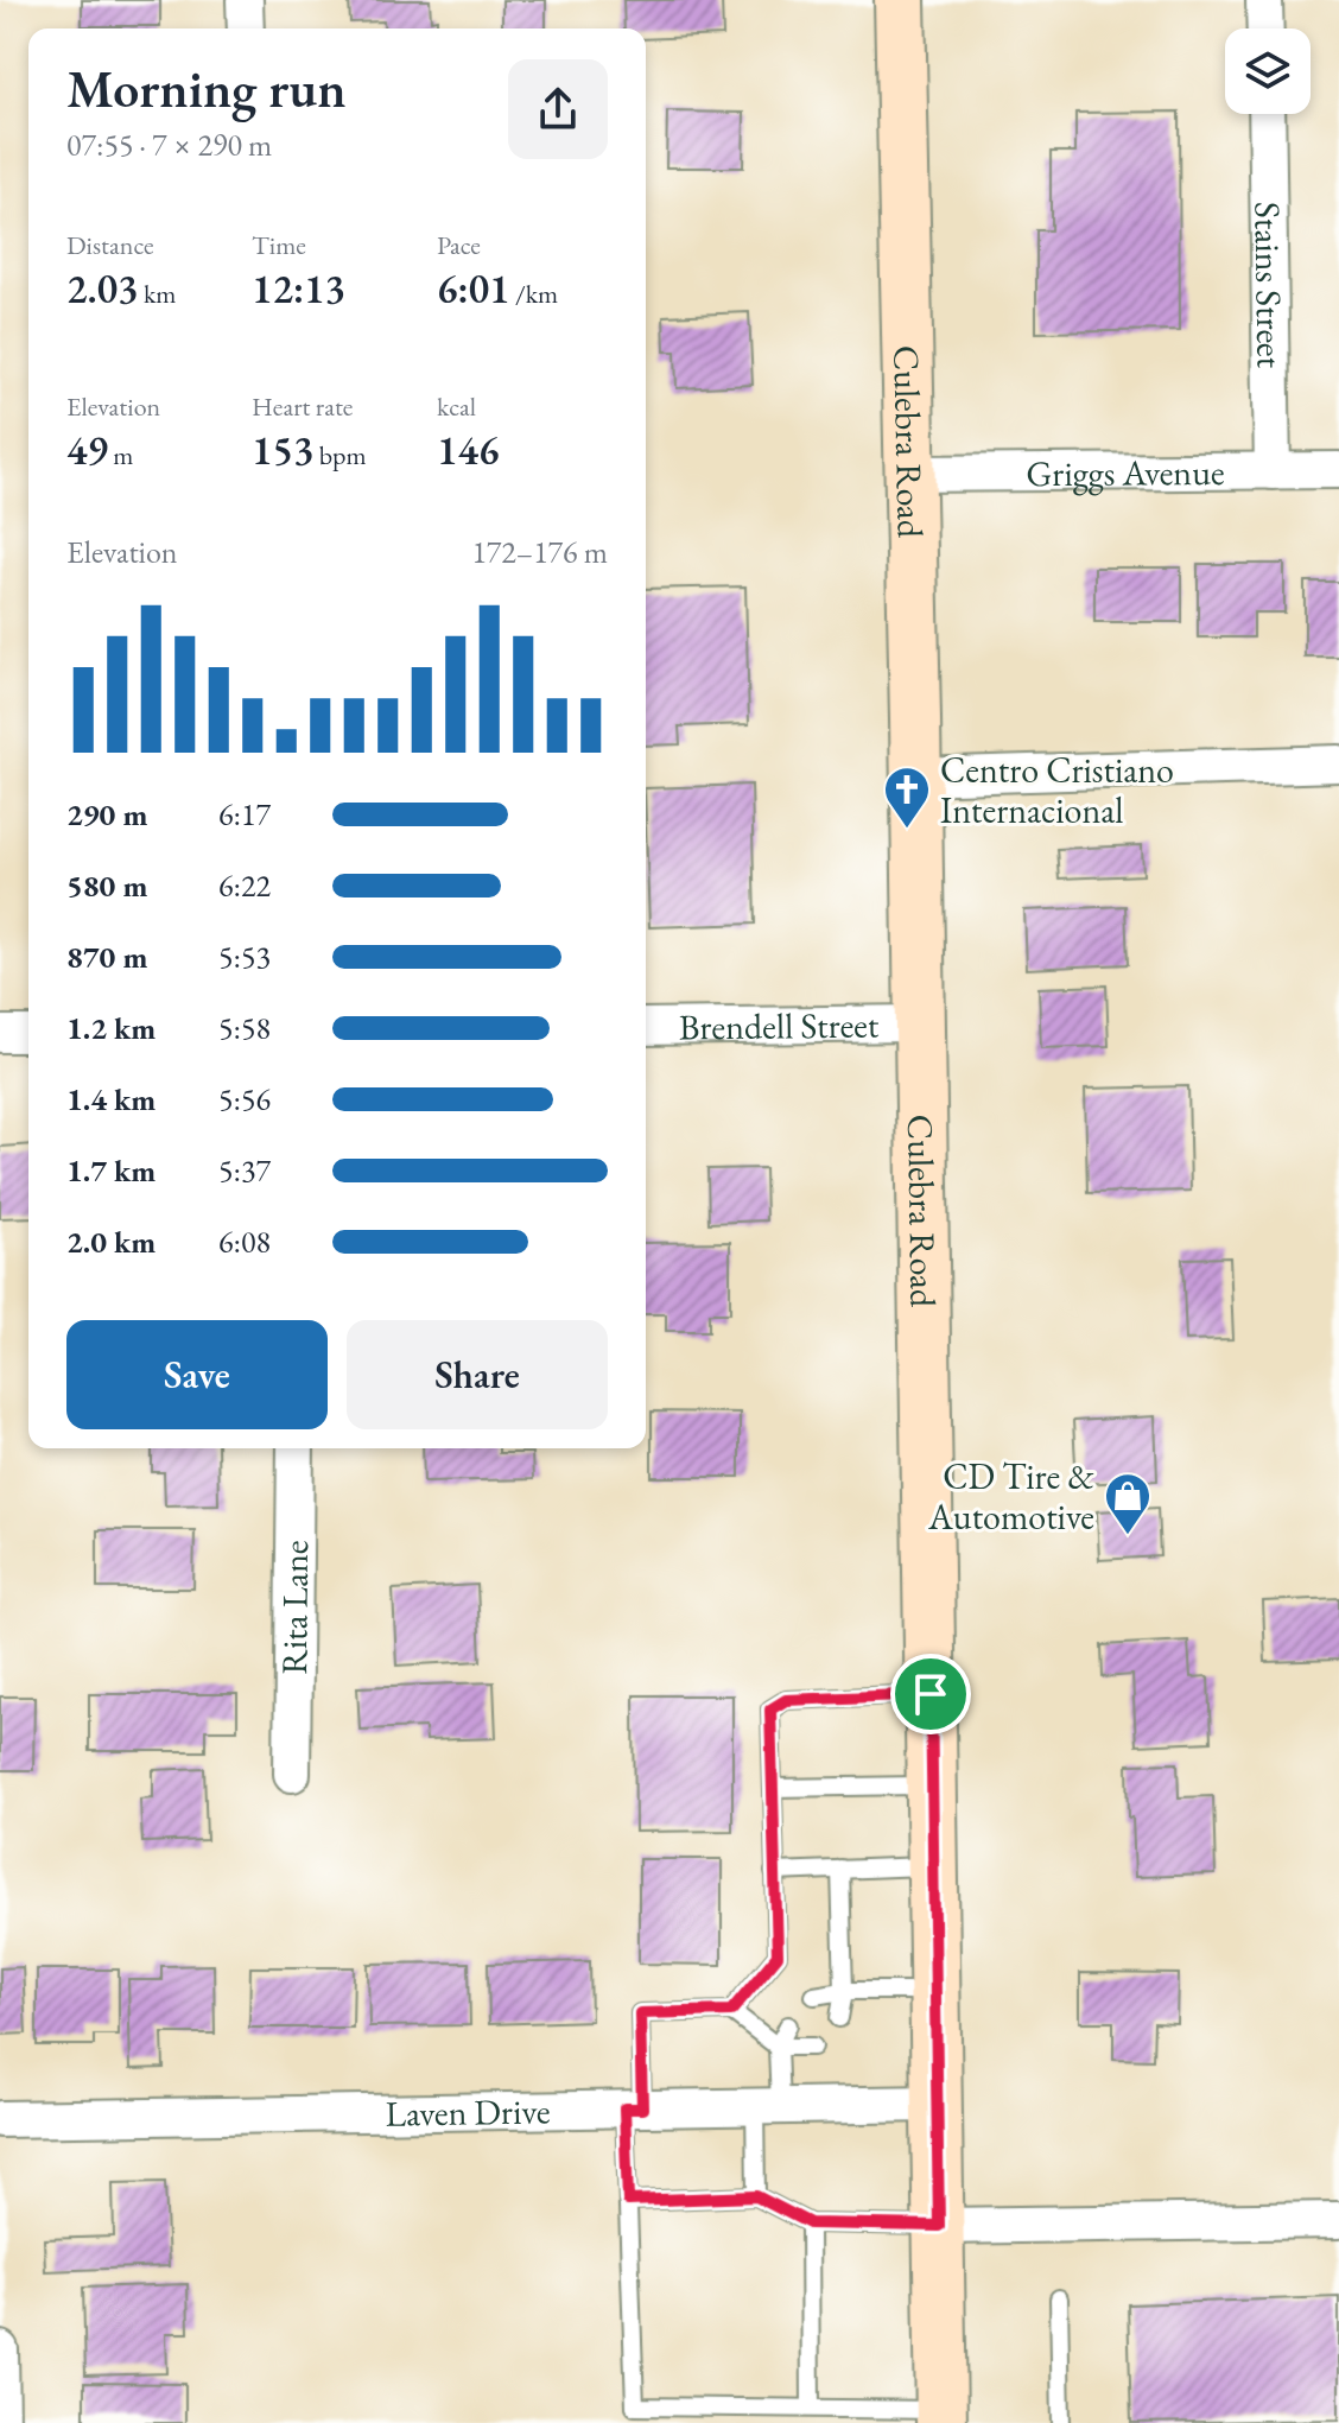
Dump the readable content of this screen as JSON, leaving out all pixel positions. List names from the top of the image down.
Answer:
{
  "streets": {
    "main road": ["Culebra Road"],
    "street": [
      "Stains Street",
      "Griggs Avenue",
      "Brendell Street",
      "Rita Lane",
      "Laven Drive"
    ]
  },
  "crossings": [
    ["Stains Street", "Griggs Avenue"],
    ["Culebra Road", "Griggs Avenue"],
    ["Culebra Road", "Brendell Street"],
    ["Culebra Road", "Laven Drive"]
  ],
  "places": {
    "church": ["Centro Cristiano Internacional"],
    "shop": ["CD Tire & Automotive"]
  },
  "page": {
    "heading": ["Morning run", "07:55 · 7 × 290 m"],
    "stats": [
      ["Distance", "2.03 km"],
      ["Time", "12:13"],
      ["Pace", "6:01 /km"],
      ["Elevation", "49 m"],
      ["Heart rate", "153 bpm"],
      ["kcal", "146"]
    ],
    "chart": ["Elevation", "172–176 m"],
    "list": [
      {
        "name": "290 m",
        "note": "6:17"
      },
      {
        "name": "580 m",
        "note": "6:22"
      },
      {
        "name": "870 m",
        "note": "5:53"
      },
      {
        "name": "1.2 km",
        "note": "5:58"
      },
      {
        "name": "1.4 km",
        "note": "5:56"
      },
      {
        "name": "1.7 km",
        "note": "5:37"
      },
      {
        "name": "2.0 km",
        "note": "6:08"
      }
    ],
    "buttons": ["Save", "Share"]
  }
}
